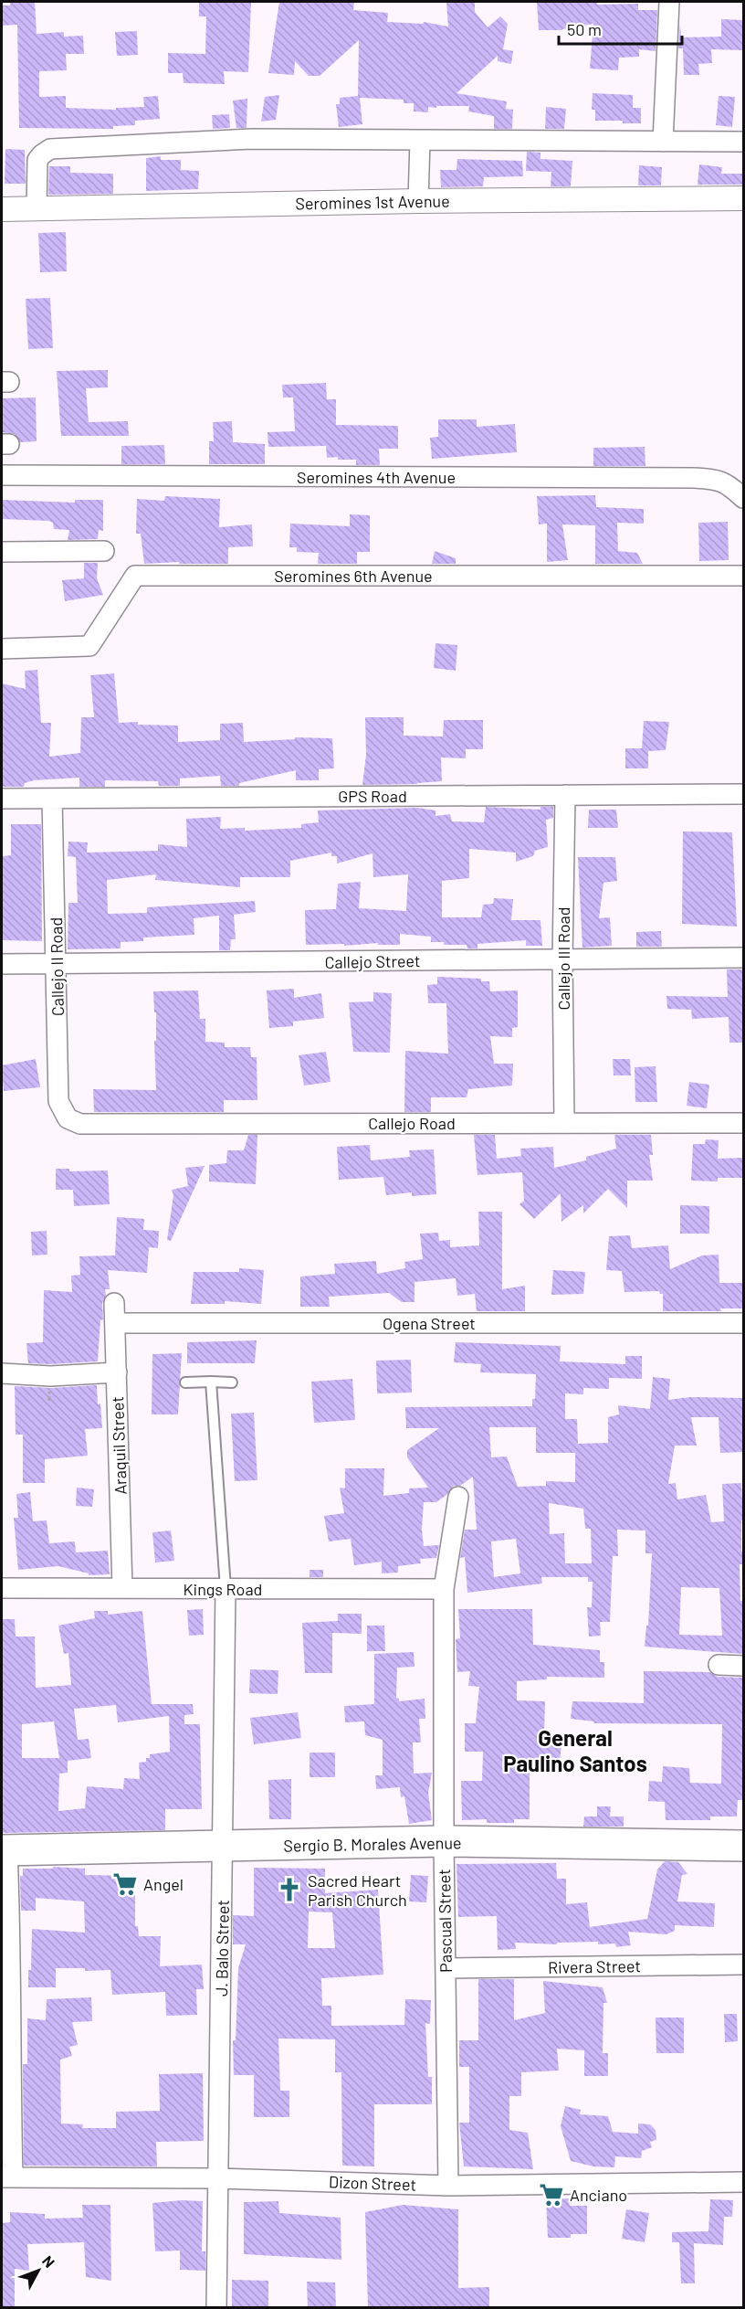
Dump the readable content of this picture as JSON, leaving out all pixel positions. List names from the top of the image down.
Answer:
{
  "streets": {
    "main road": ["Sergio B. Morales Avenue"],
    "street": [
      "Seromines 1st Avenue",
      "Seromines 4th Avenue",
      "Seromines 6th Avenue",
      "GPS Road",
      "Callejo III Road",
      "Callejo Street",
      "Callejo II Road",
      "Callejo Road",
      "Ogena Street",
      "Araquil Street",
      "Kings Road",
      "Pascual Street",
      "J. Balo Street",
      "Rivera Street",
      "Dizon Street"
    ]
  },
  "crossings": [
    ["GPS Road", "Callejo III Road"],
    ["GPS Road", "Callejo II Road"],
    ["Callejo III Road", "Callejo Street"],
    ["Callejo III Road", "Callejo Road"],
    ["Callejo Street", "Callejo II Road"],
    ["Callejo II Road", "Callejo Road"],
    ["Ogena Street", "Araquil Street"],
    ["Araquil Street", "Kings Road"],
    ["Kings Road", "Pascual Street"],
    ["Kings Road", "J. Balo Street"],
    ["Sergio B. Morales Avenue", "Pascual Street"],
    ["Sergio B. Morales Avenue", "J. Balo Street"],
    ["Pascual Street", "Rivera Street"],
    ["Pascual Street", "Dizon Street"],
    ["J. Balo Street", "Dizon Street"]
  ],
  "districts": ["General Paulino Santos"],
  "places": {
    "supermarket": ["Angel", "Anciano"],
    "church": ["Sacred Heart Parish Church"]
  },
  "scale_bar": "50 m",
  "north": "top right"
}
